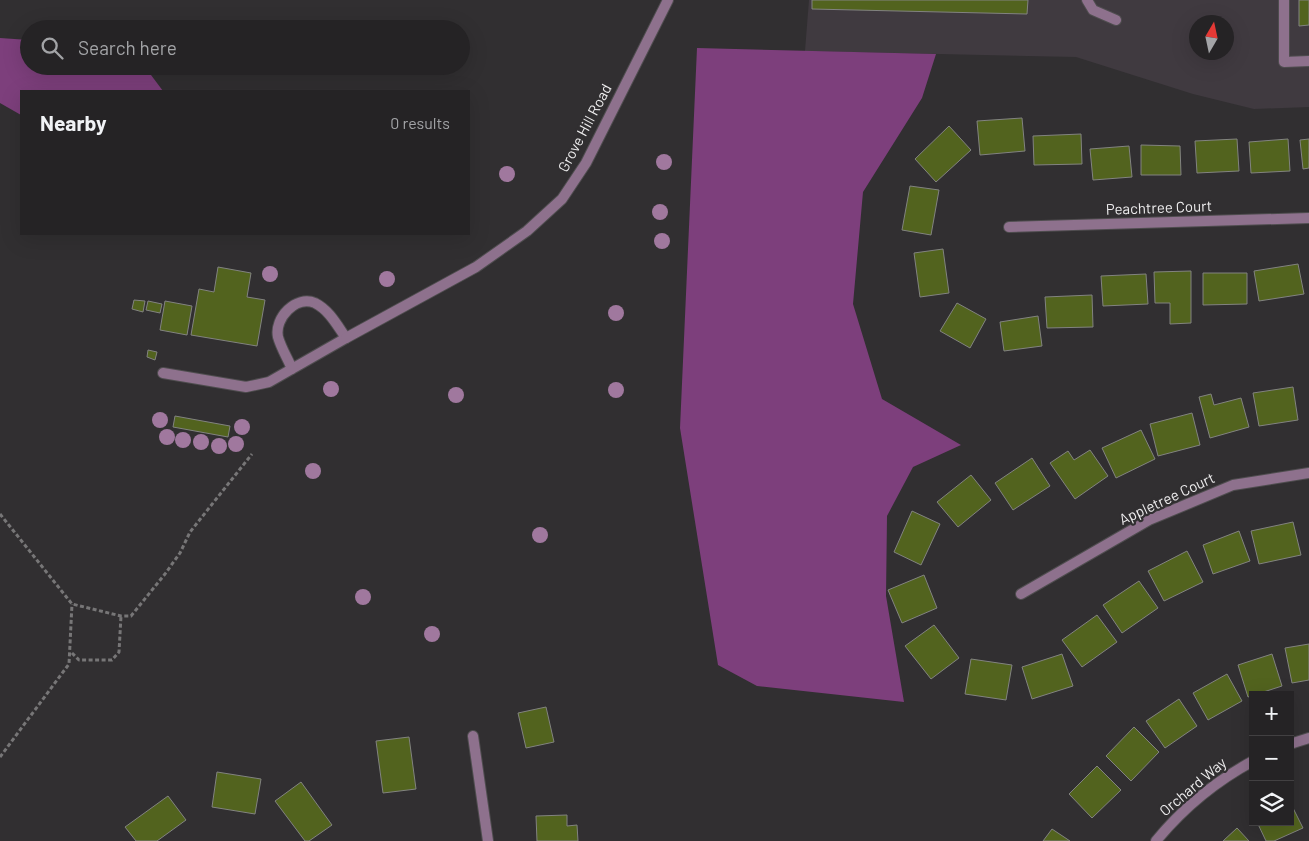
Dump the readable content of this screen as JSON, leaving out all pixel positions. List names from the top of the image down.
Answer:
{
  "streets": {
    "street": [
      "Grove Hill Road",
      "Peachtree Court",
      "Appletree Court",
      "Orchard Way"
    ]
  },
  "north": "top",
  "page": {
    "search": "Search here",
    "heading": ["Nearby", "0 results"],
    "map_buttons": ["+", "−"]
  }
}
